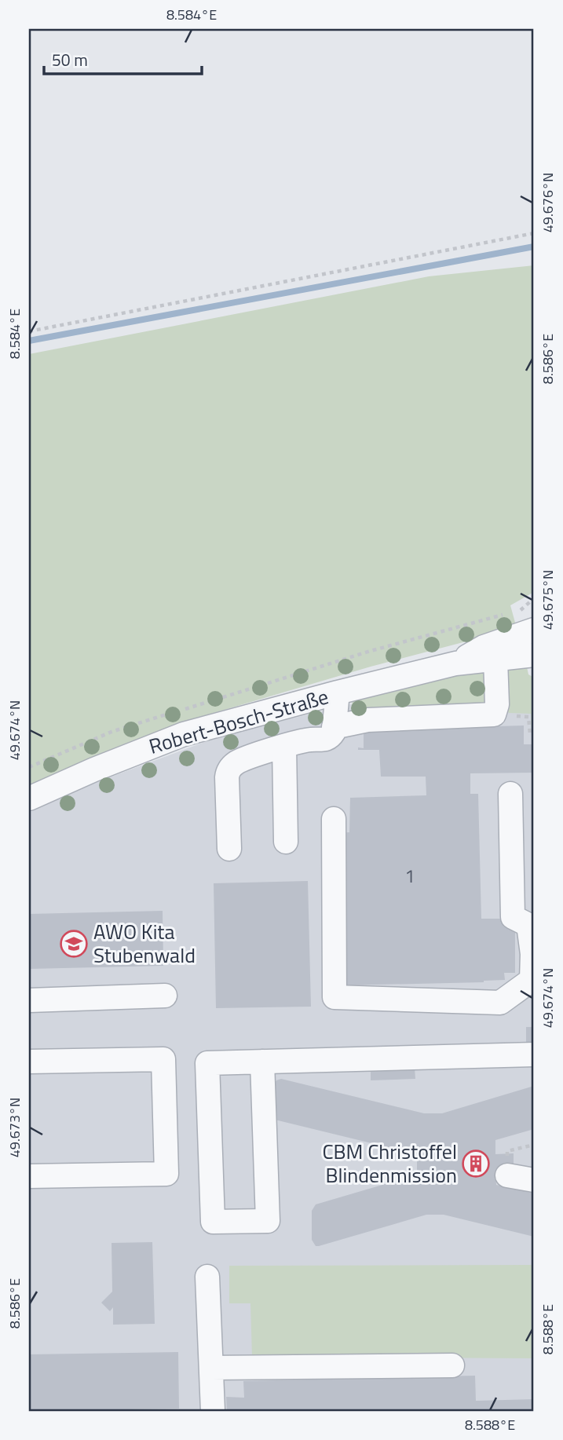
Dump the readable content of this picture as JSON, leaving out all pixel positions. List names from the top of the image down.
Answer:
{
  "streets": {
    "street": ["Robert-Bosch-Straße"]
  },
  "places": {
    "school or university": ["AWO Kita Stubenwald"],
    "building": ["CBM Christoffel Blindenmission"]
  },
  "house_numbers": ["1"],
  "scale_bar": "50 m",
  "coordinates": [
    "8.584°E",
    "49.676°N",
    "8.586°E",
    "49.675°N",
    "49.674°N",
    "49.673°N",
    "8.588°E"
  ]
}
